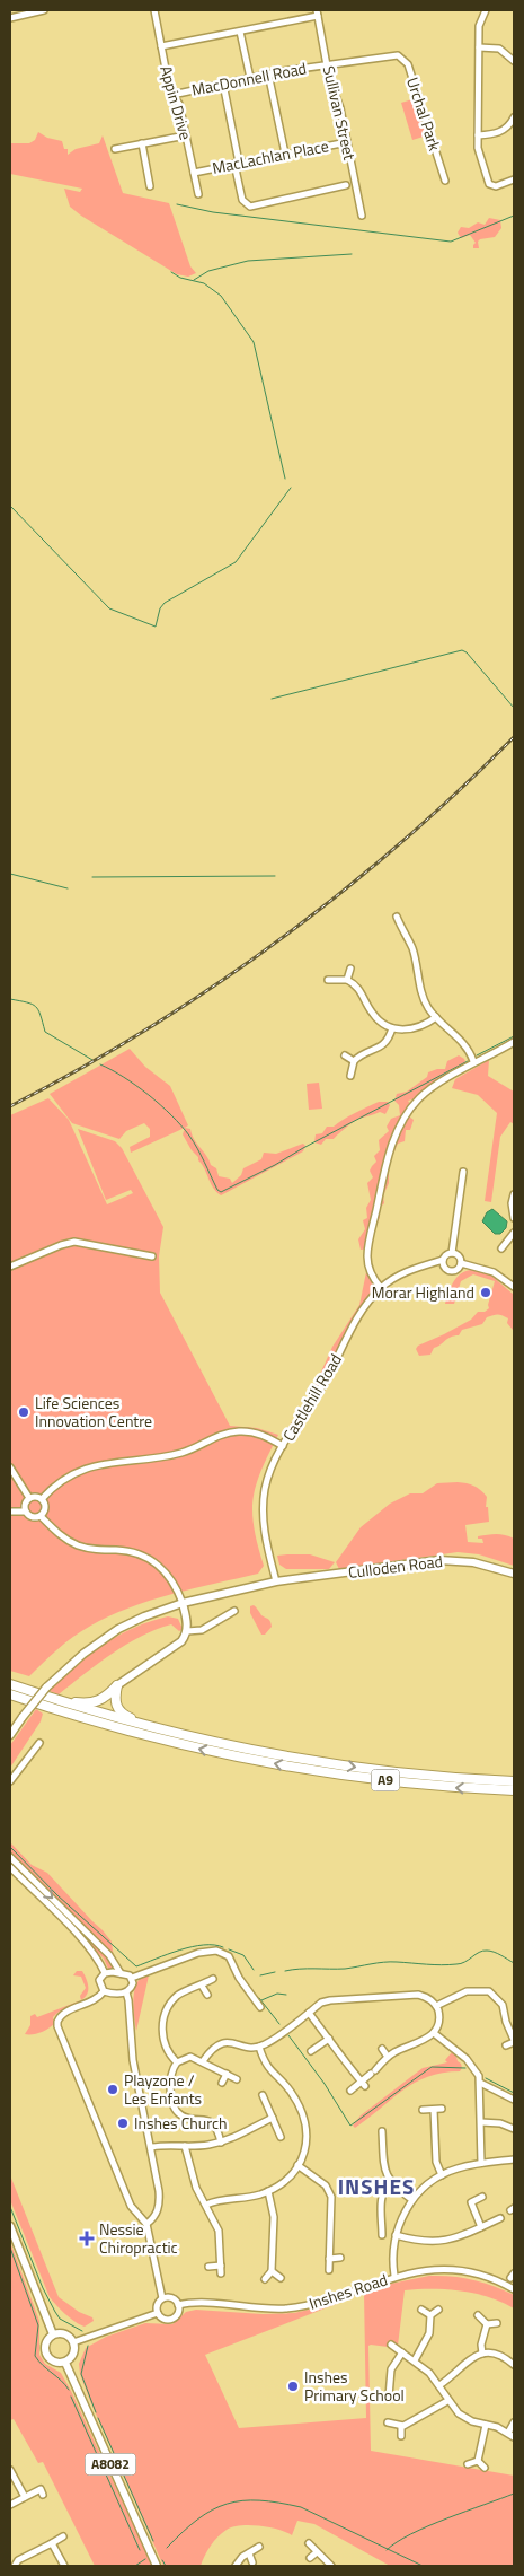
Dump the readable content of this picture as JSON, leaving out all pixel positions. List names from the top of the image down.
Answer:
{
  "streets": {
    "highway": ["A9"],
    "main road": ["Culloden Road", "A8082"],
    "street": [
      "MacDonnell Road",
      "Appin Drive",
      "Sullivan Street",
      "Urchal Park",
      "MacLachlan Place",
      "Castlehill Road",
      "Inshes Road"
    ]
  },
  "crossings": [
    ["MacDonnell Road", "Appin Drive"],
    ["MacDonnell Road", "Sullivan Street"],
    ["MacDonnell Road", "Urchal Park"],
    ["Appin Drive", "MacLachlan Place"],
    ["Sullivan Street", "Urchal Park"],
    ["Sullivan Street", "MacLachlan Place"],
    ["Castlehill Road", "Culloden Road"]
  ],
  "districts": ["INSHES"],
  "places": {
    "other": [
      "Morar Highland",
      "Life Sciences Innovation Centre",
      "Playzone / Les Enfants",
      "Inshes Church",
      "Inshes Primary School"
    ],
    "health": ["Nessie Chiropractic"]
  }
}
